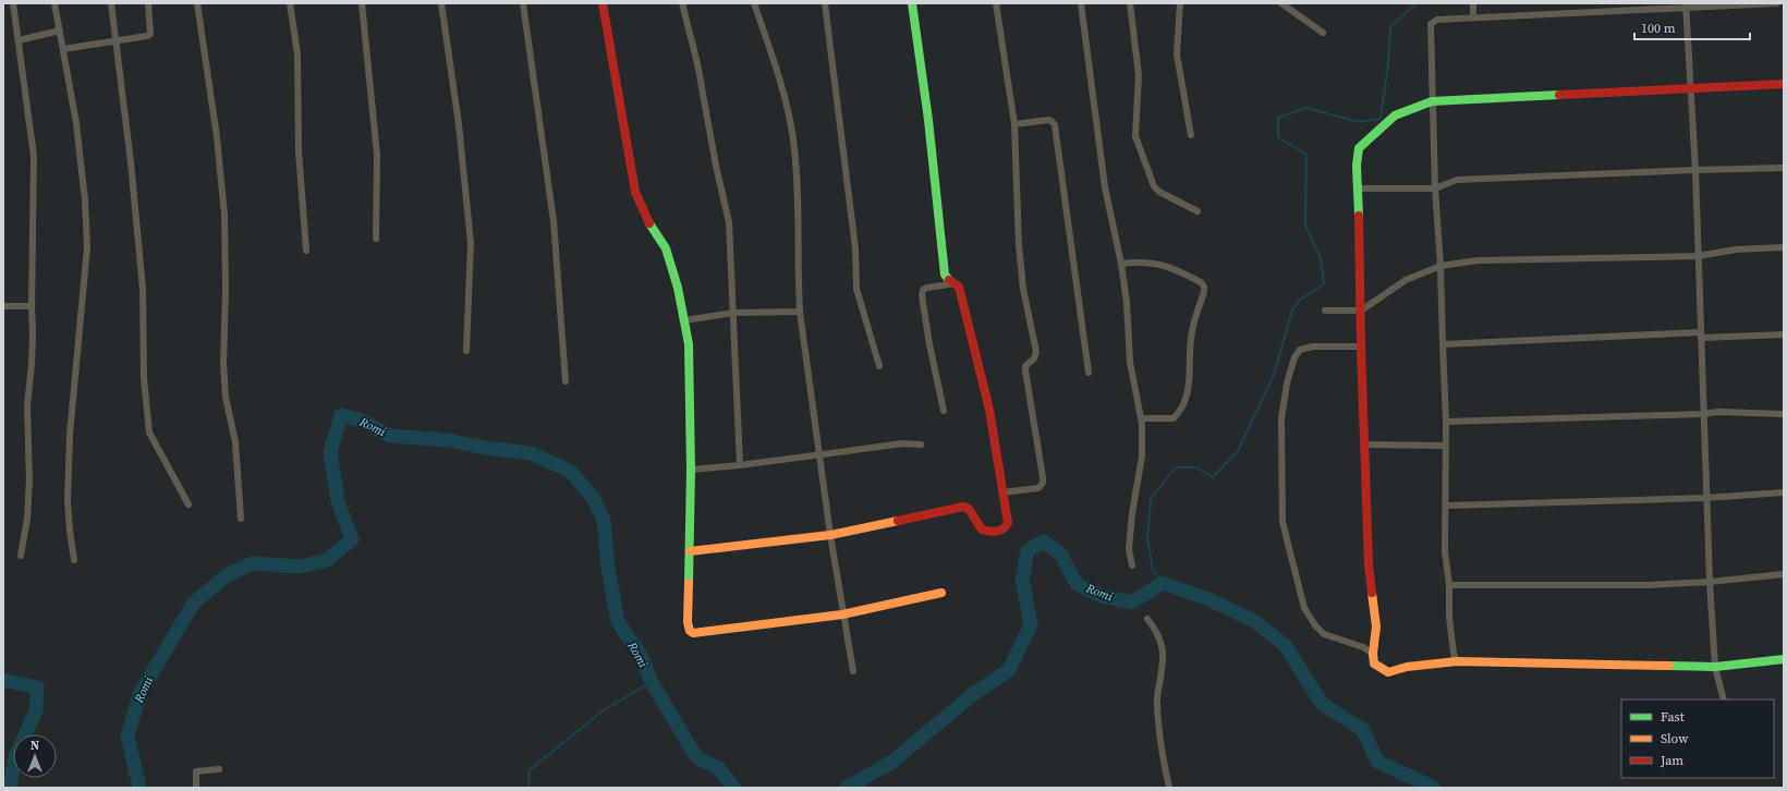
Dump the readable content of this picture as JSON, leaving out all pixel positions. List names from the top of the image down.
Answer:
{
  "water": ["Romi"],
  "legend": ["Fast", "Slow", "Jam"],
  "scale_bar": "100 m",
  "north": "top"
}
